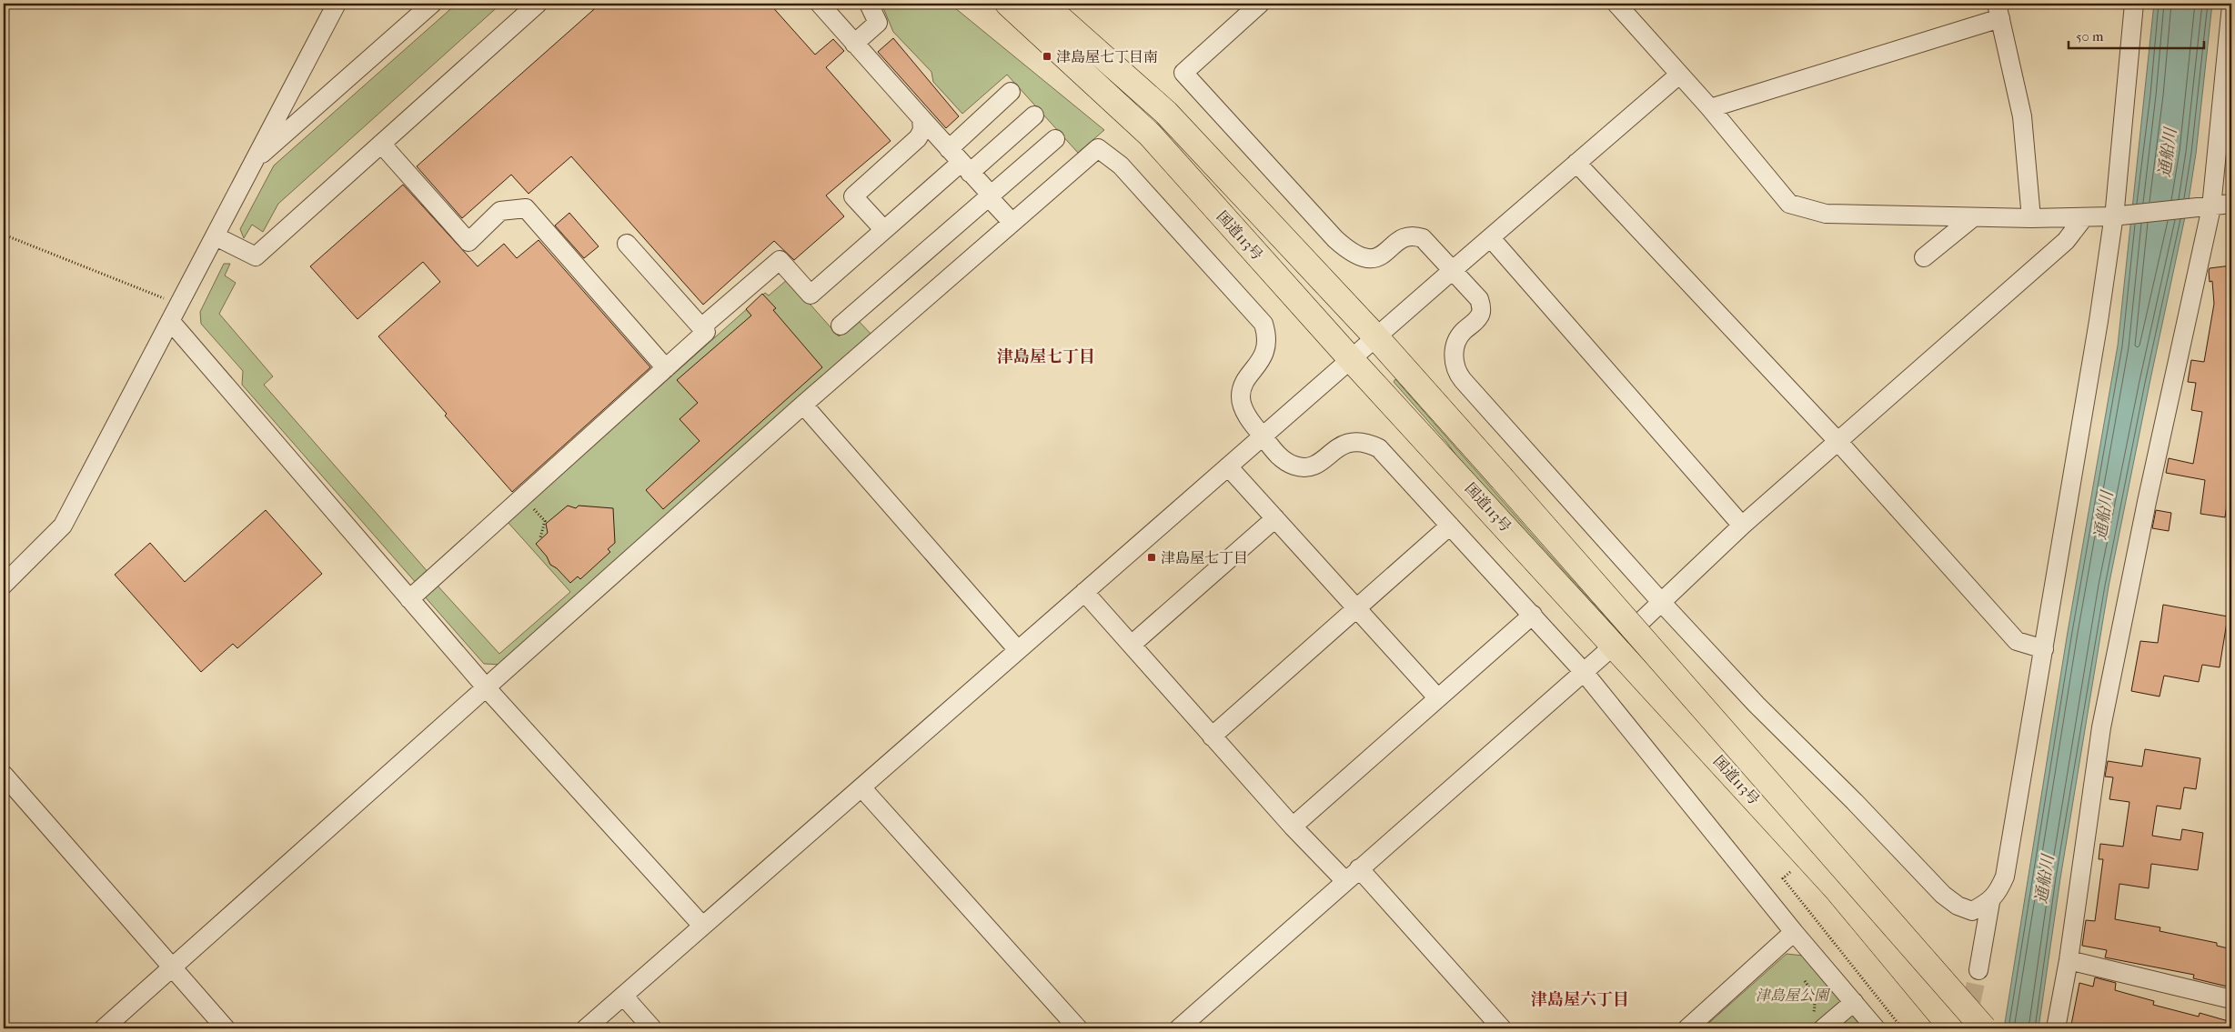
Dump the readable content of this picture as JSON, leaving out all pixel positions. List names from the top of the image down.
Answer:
{
  "streets": {
    "highway": ["国道113号"]
  },
  "districts": ["津島屋七丁目", "津島屋六丁目"],
  "water": ["通船川"],
  "parks": ["津島屋公園"],
  "places": {
    "transit": ["津島屋七丁目南", "津島屋七丁目"]
  },
  "scale_bar": "50 m"
}
